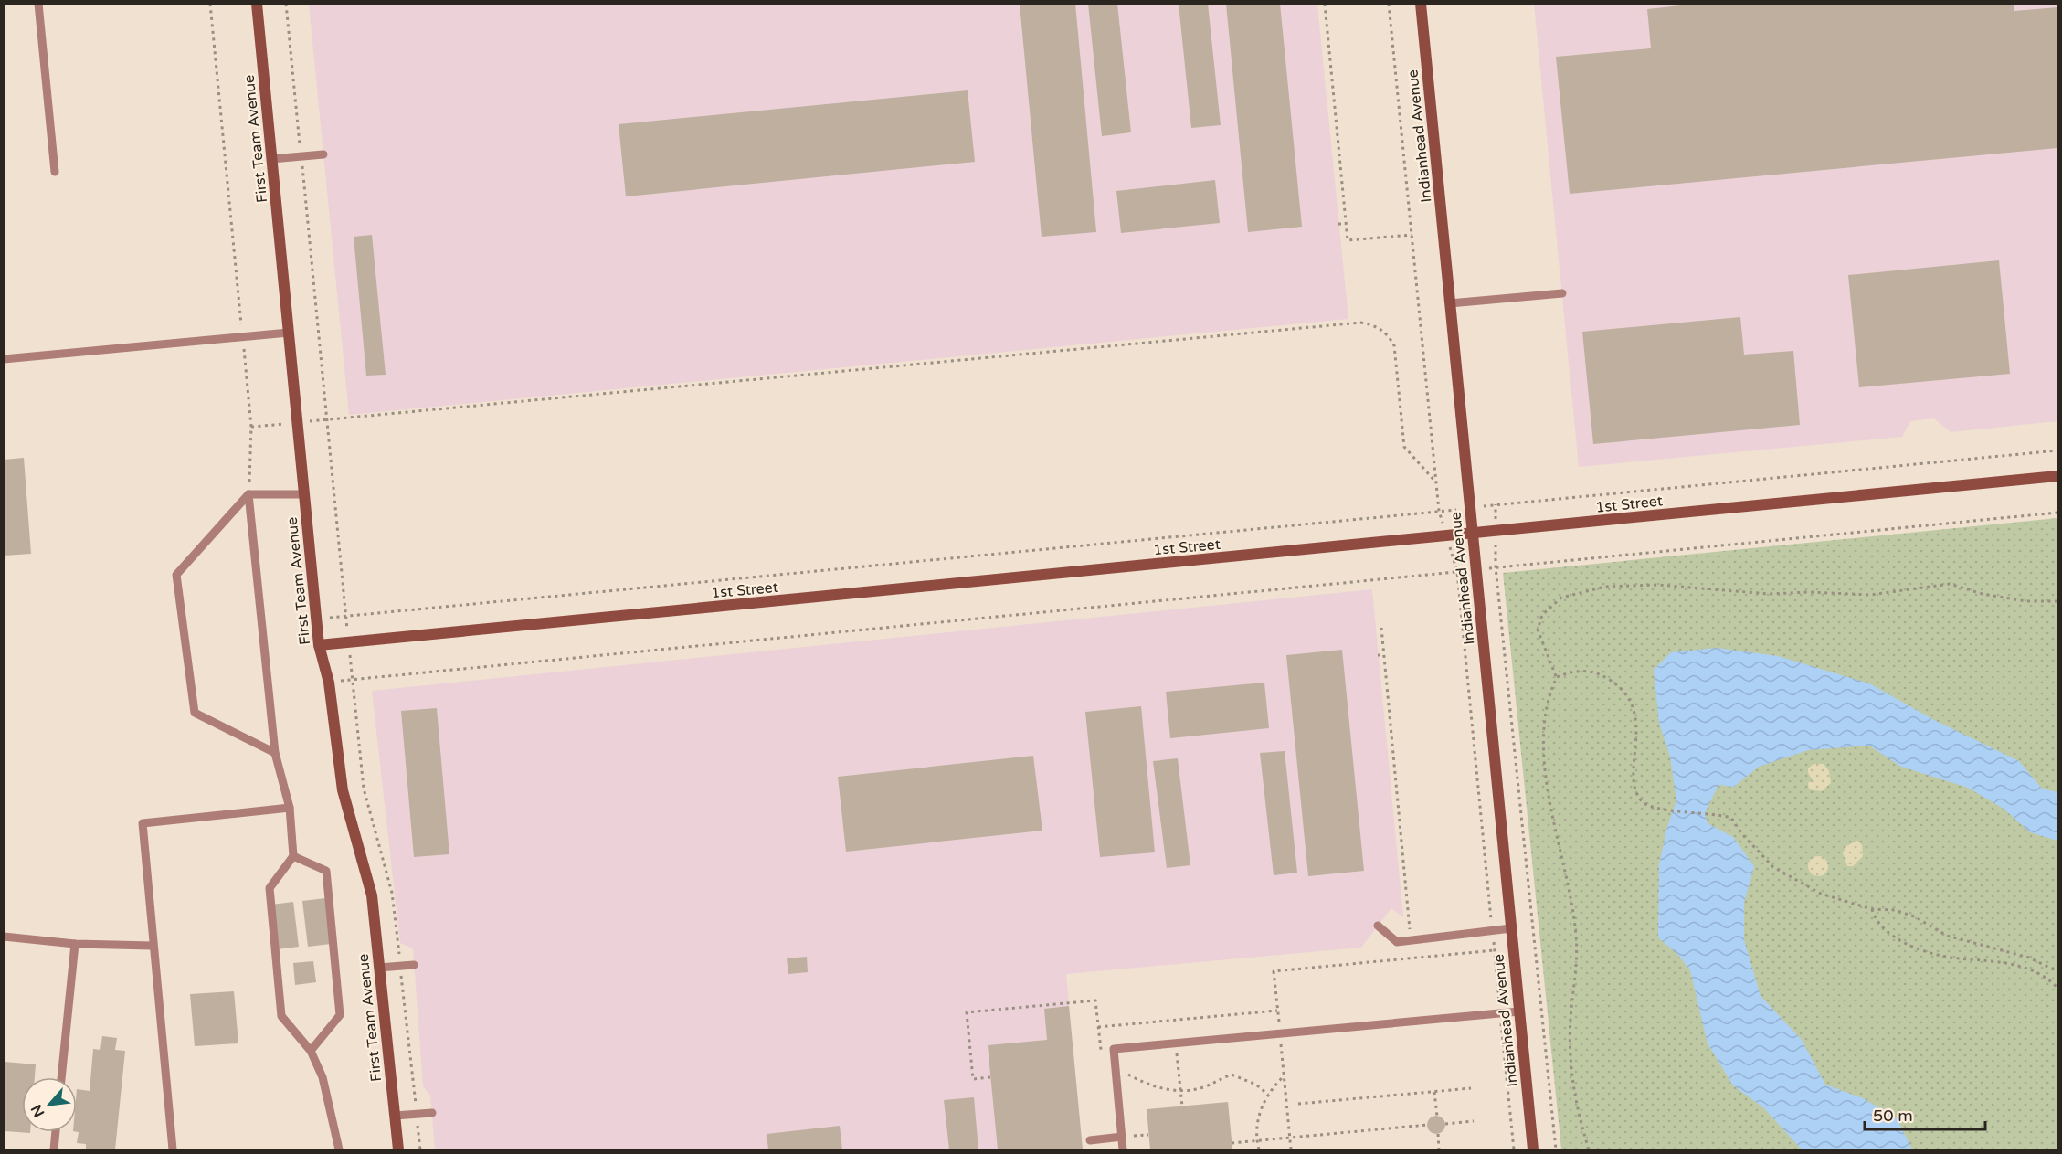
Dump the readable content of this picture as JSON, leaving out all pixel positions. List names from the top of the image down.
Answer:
{
  "streets": {
    "main road": ["Indianhead Avenue", "First Team Avenue", "1st Street"]
  },
  "crossings": [
    ["Indianhead Avenue", "1st Street"],
    ["First Team Avenue", "1st Street"]
  ],
  "scale_bar": "50 m",
  "north": "bottom left"
}
